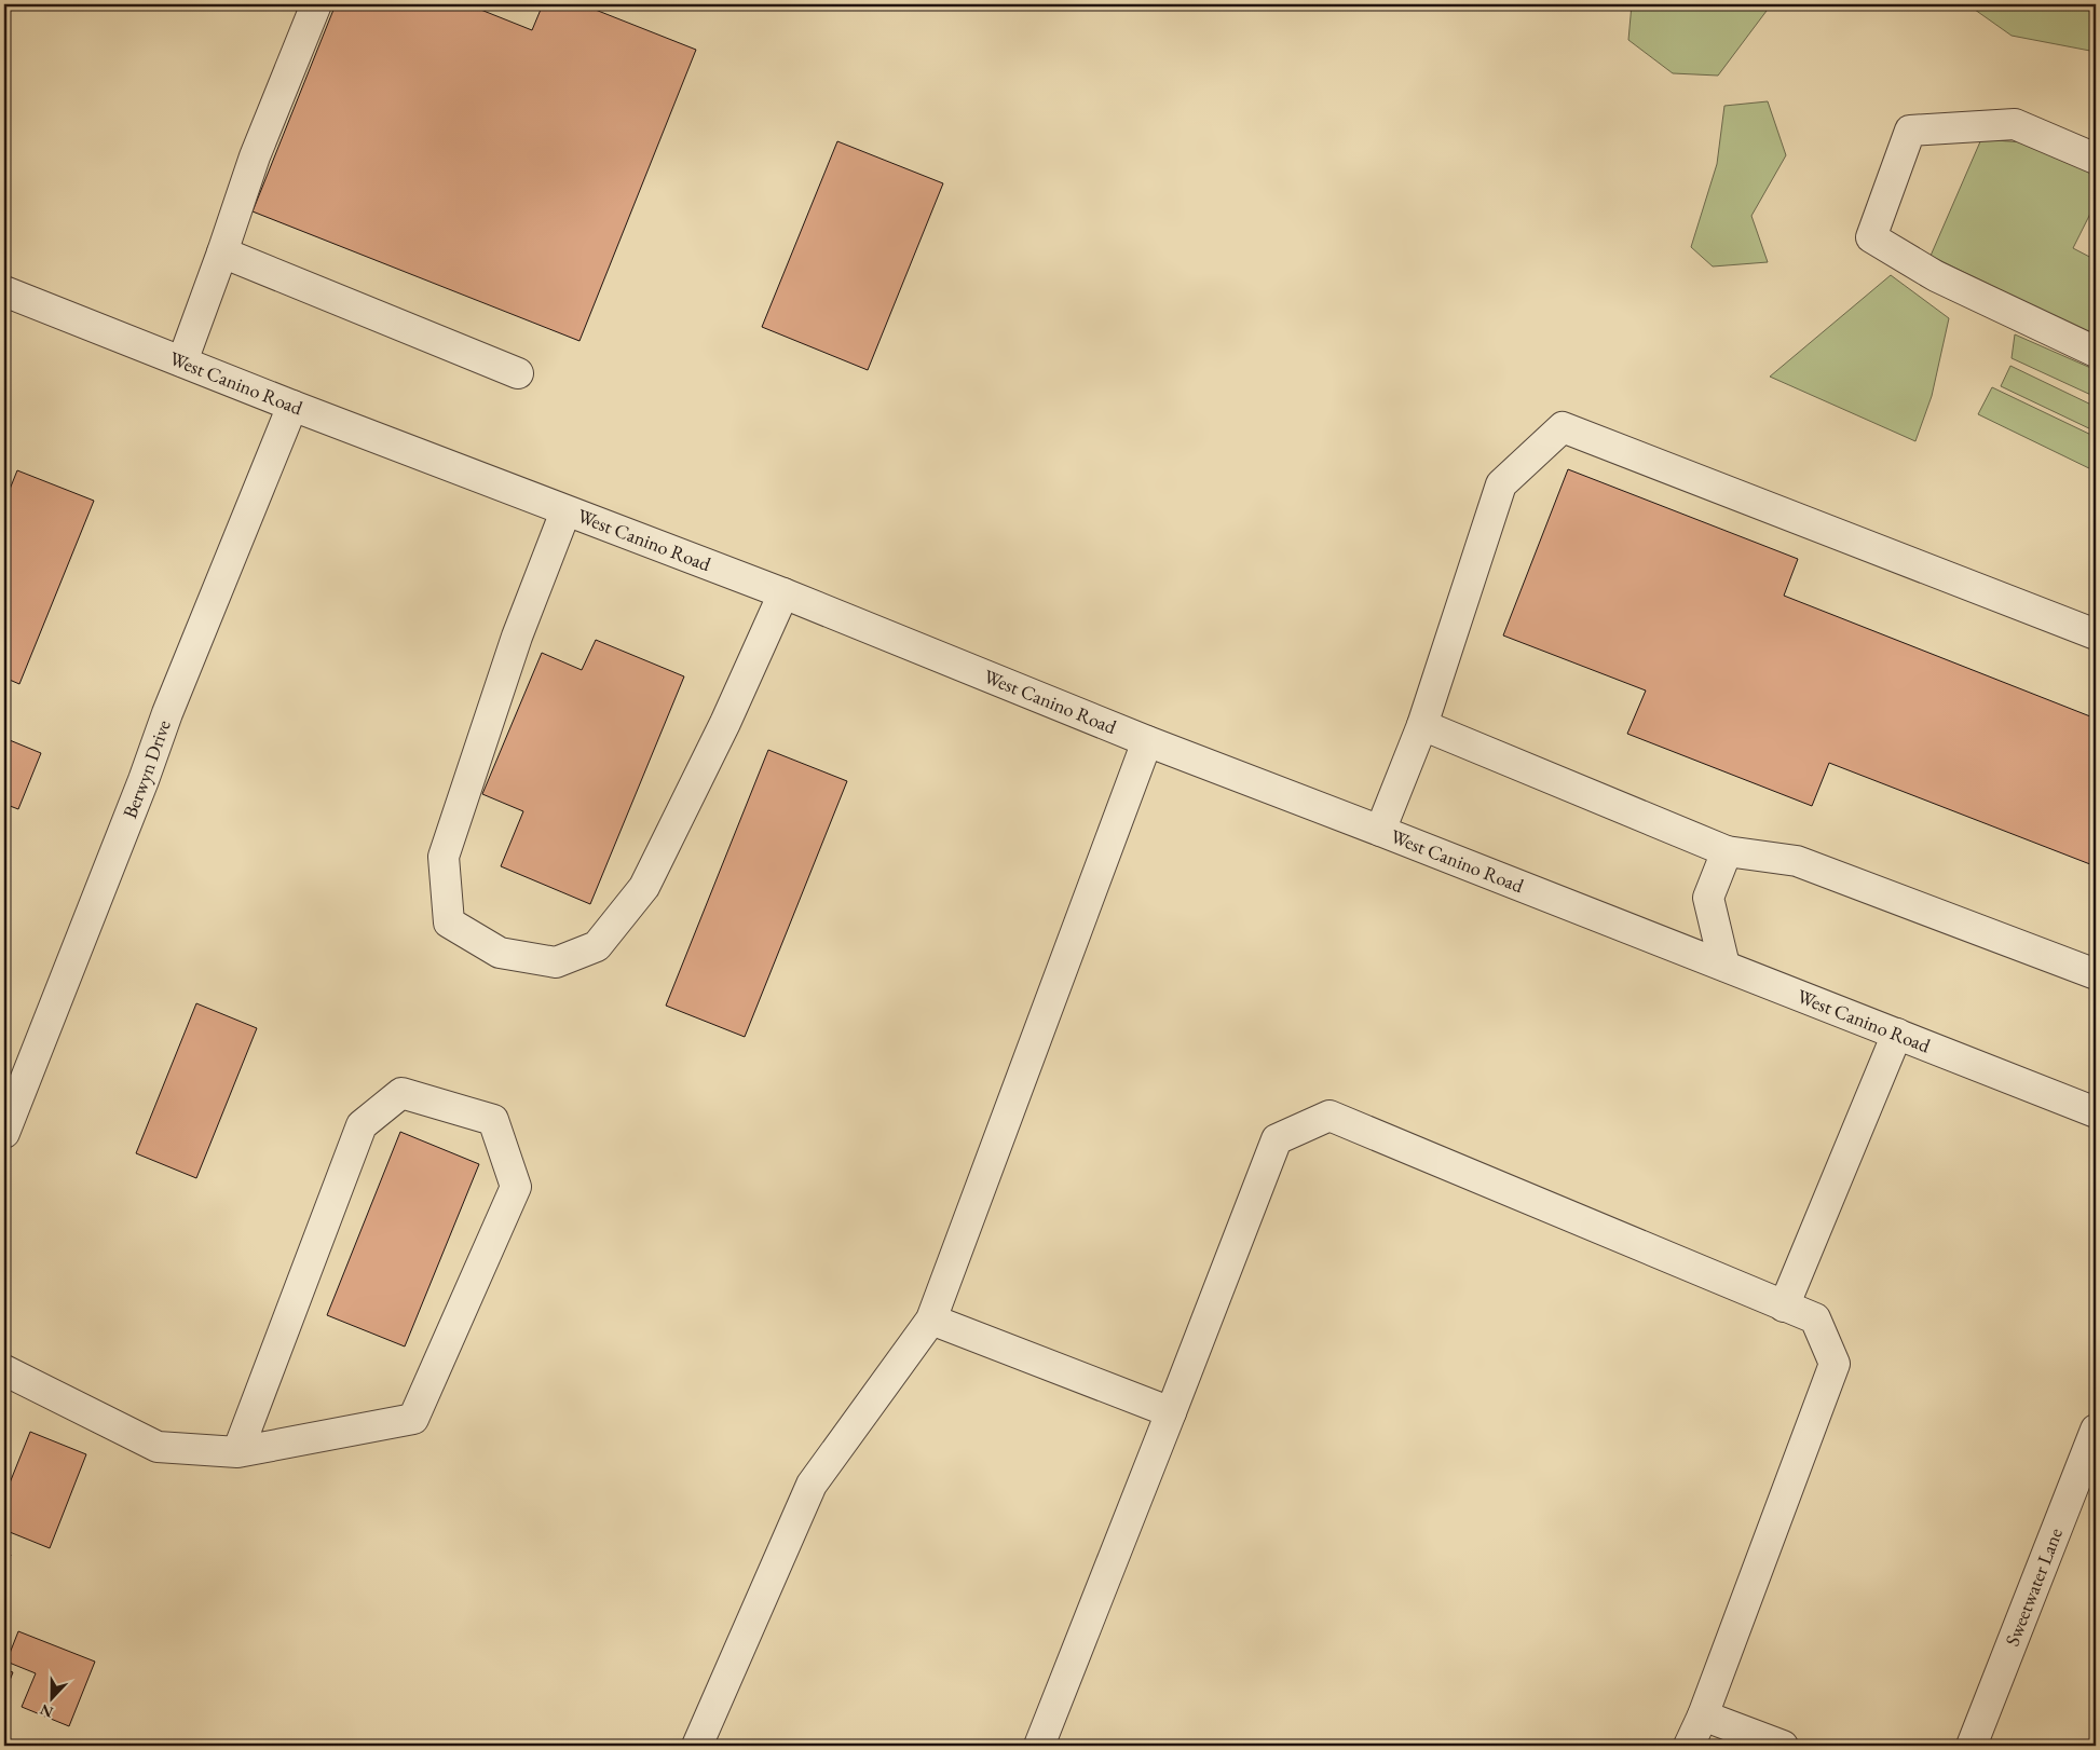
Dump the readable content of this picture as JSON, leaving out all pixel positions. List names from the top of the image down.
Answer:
{
  "streets": {
    "street": ["West Canino Road", "Berwyn Drive", "Sweetwater Lane"]
  },
  "crossings": [
    ["West Canino Road", "Berwyn Drive"]
  ],
  "north": "bottom"
}
